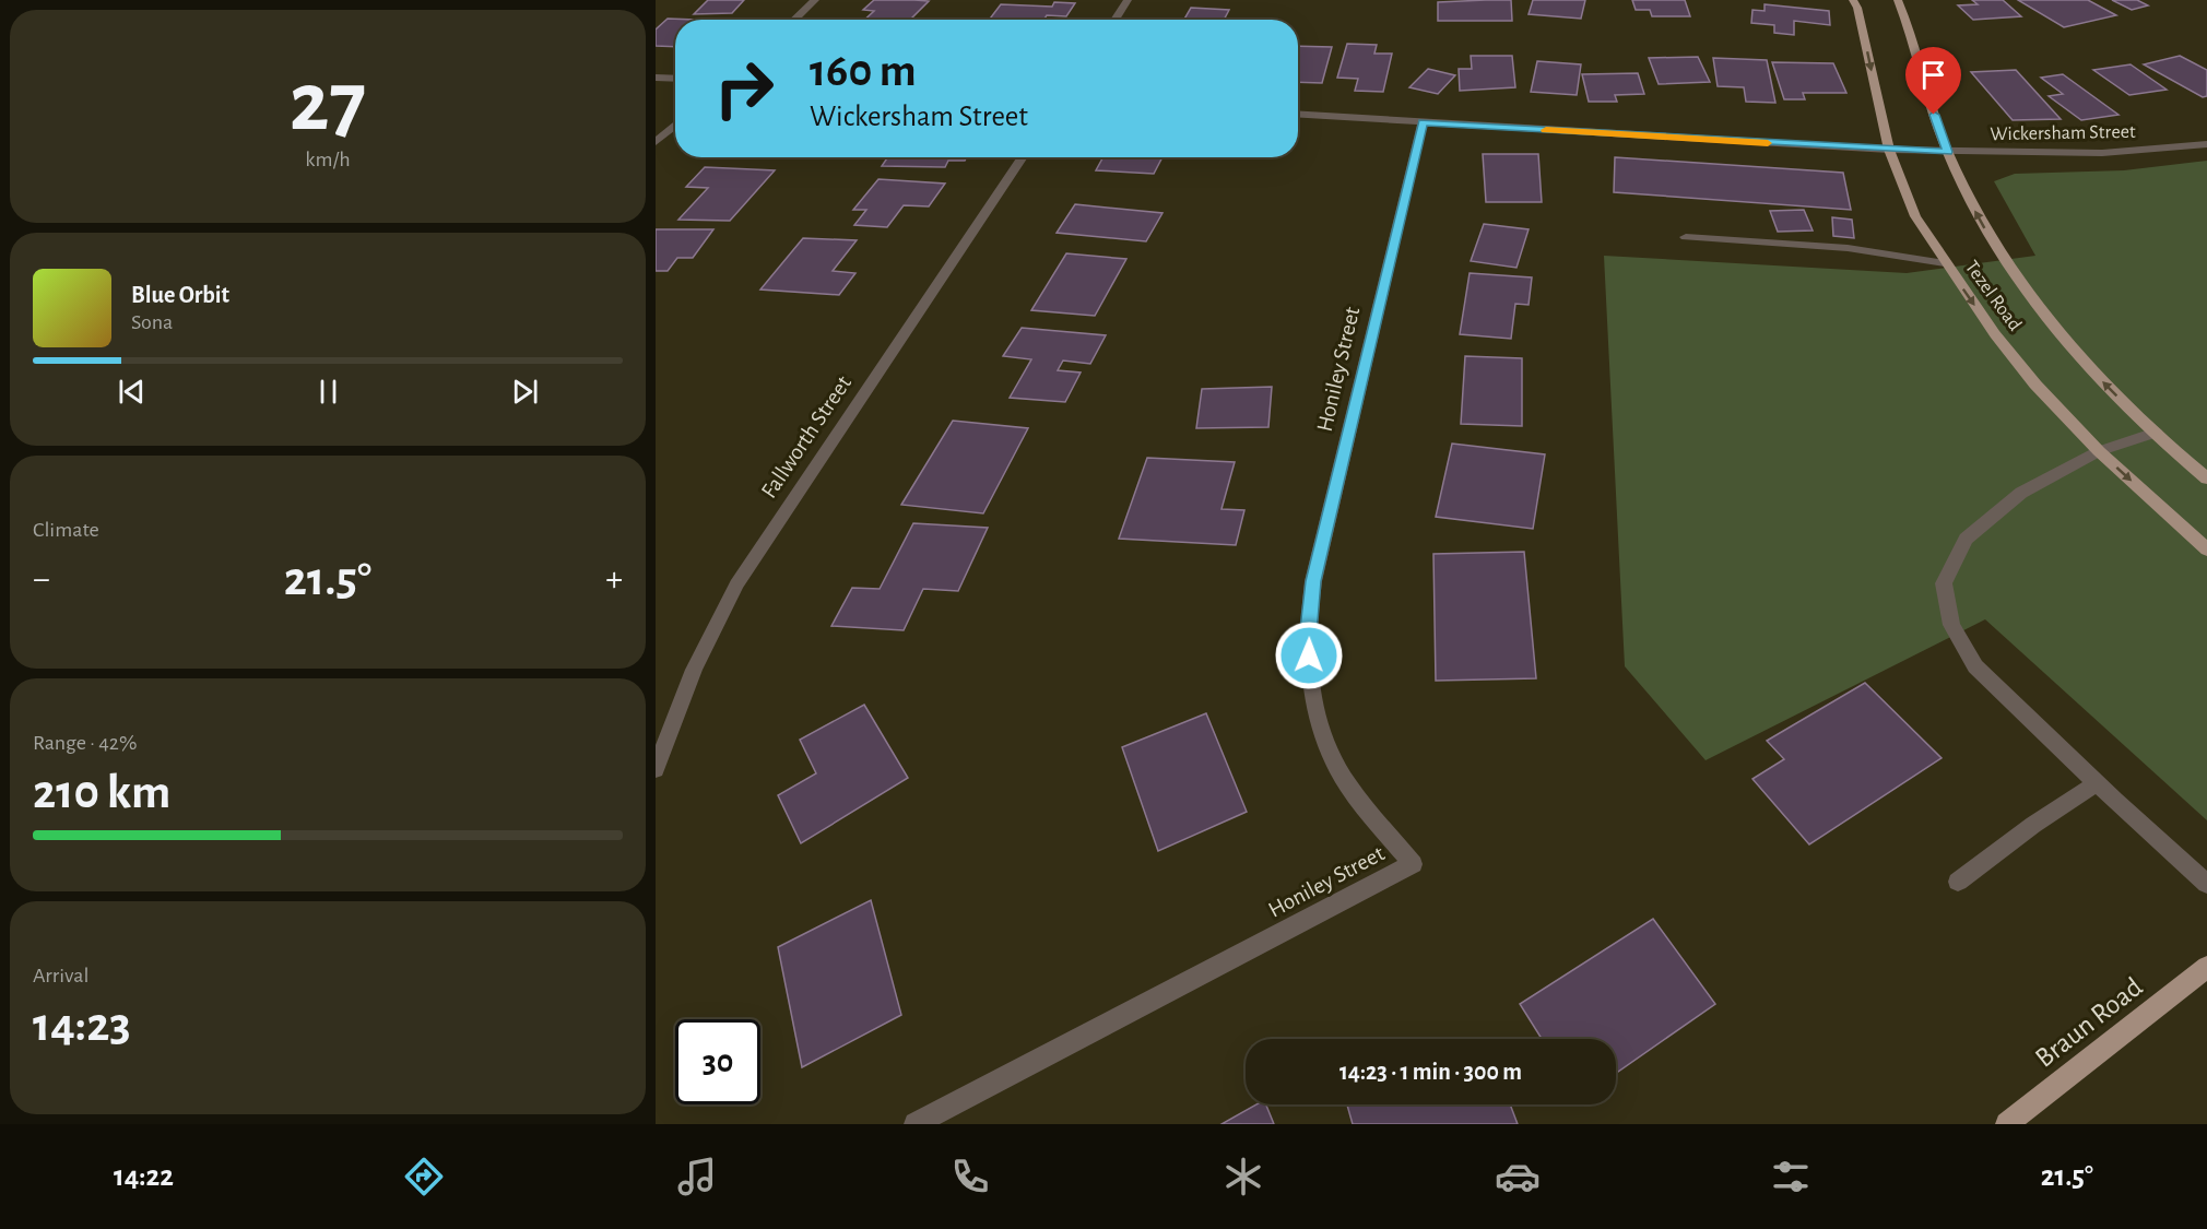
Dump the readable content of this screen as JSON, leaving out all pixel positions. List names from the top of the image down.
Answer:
{
  "streets": {
    "main road": ["Tezel Road", "Braun Road"],
    "street": ["Wickersham Street", "Honiley Street", "Fallworth Street"]
  },
  "crossings": [
    ["Wickersham Street", "Tezel Road"],
    ["Wickersham Street", "Honiley Street"]
  ],
  "page": {
    "tile": [
      ["27", "km/h"],
      "Climate",
      ["Range · 42%", "210 km"],
      ["Arrival", "14:23"]
    ],
    "turn": ["160 m", "Wickersham Street"],
    "song": ["Blue Orbit", "Sona"],
    "heat": ["−", "21.5°", "+"],
    "limit": "30",
    "trip": "14:23 · 1 min · 300 m",
    "tabs": ["14:22", "21.5°"]
  }
}
